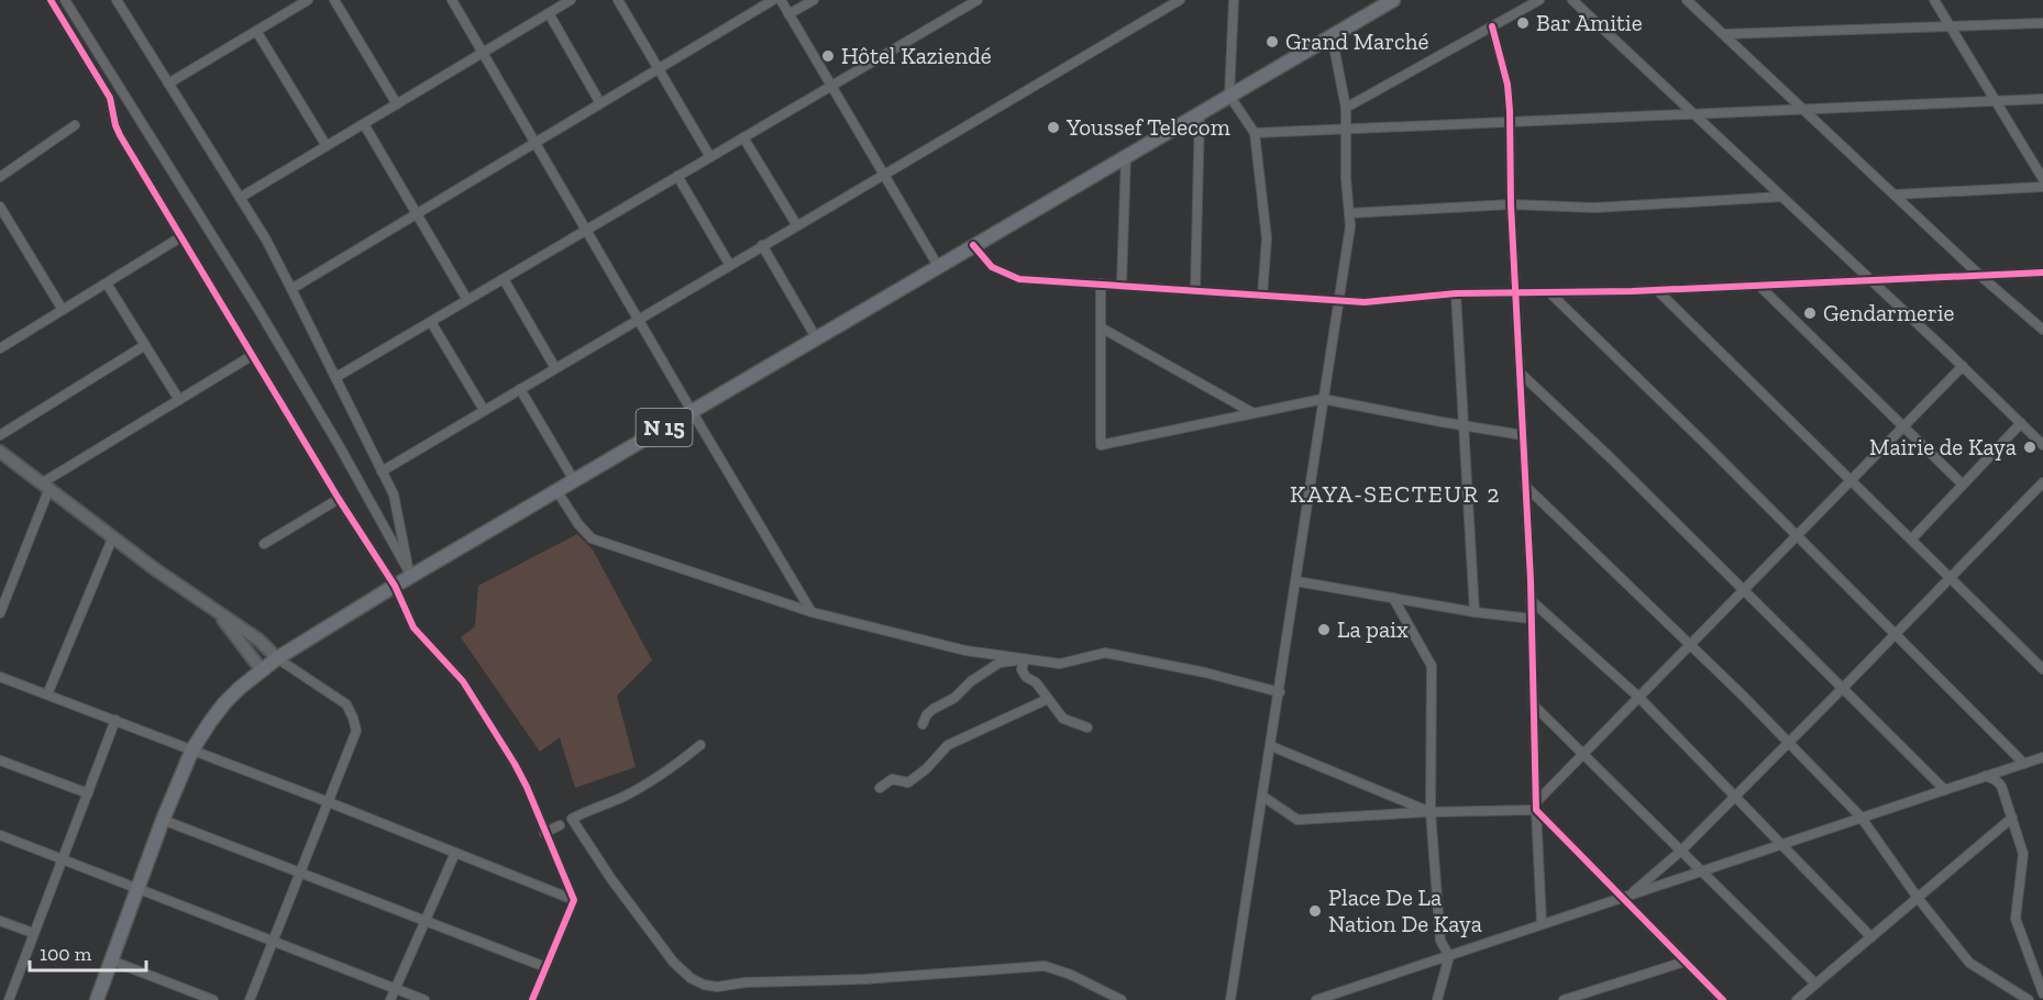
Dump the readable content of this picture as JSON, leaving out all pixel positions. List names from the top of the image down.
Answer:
{
  "streets": {
    "main road": ["N 15"]
  },
  "districts": ["KAYA-SECTEUR 2"],
  "places": [
    "Bar Amitie",
    "Grand Marché",
    "Hôtel Kaziendé",
    "Youssef Telecom",
    "Gendarmerie",
    "Mairie de Kaya",
    "La paix",
    "Place De La Nation De Kaya"
  ],
  "scale_bar": "100 m"
}
